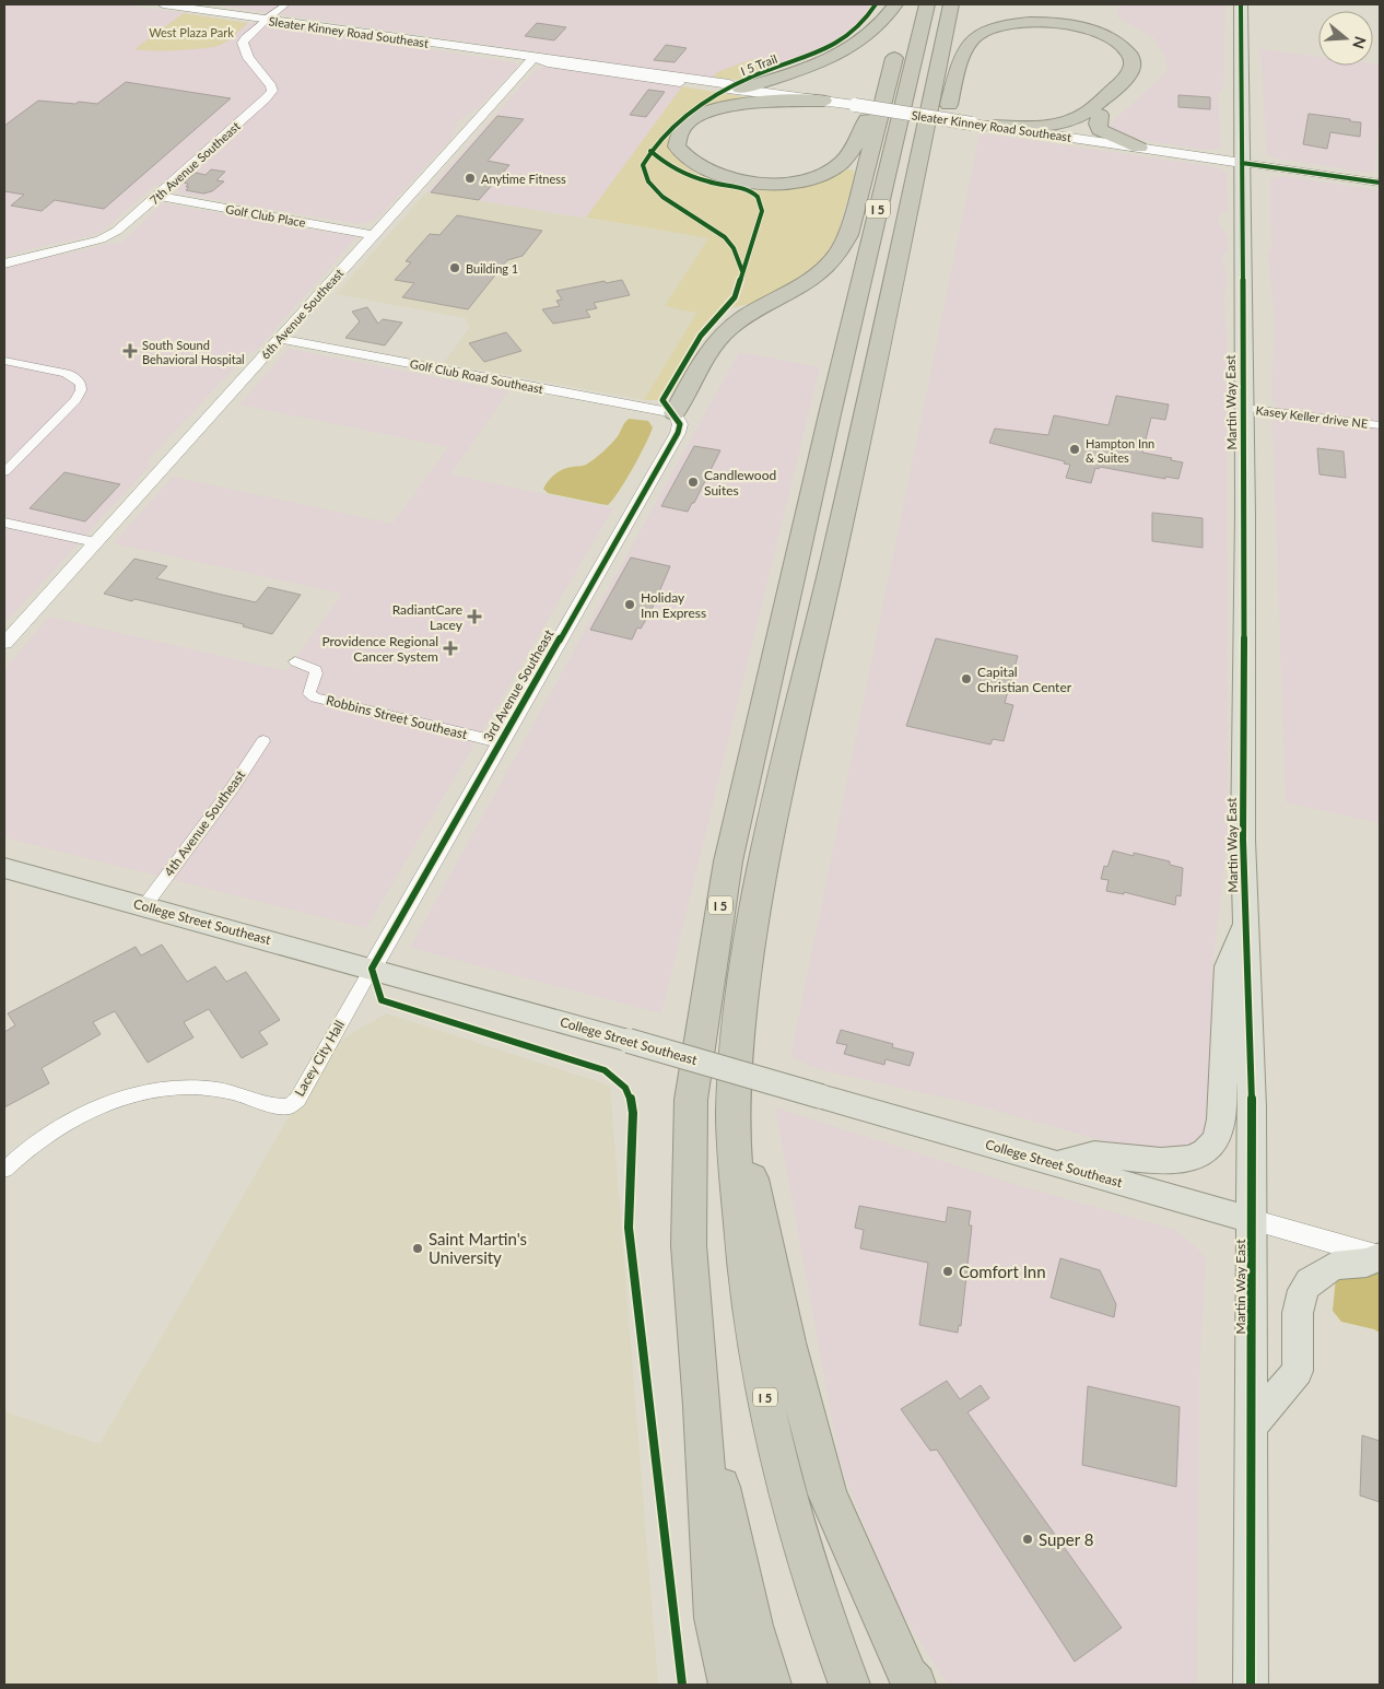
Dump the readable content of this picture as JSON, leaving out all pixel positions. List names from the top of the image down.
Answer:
{
  "streets": {
    "highway": ["I 5"],
    "main road": ["Sleater Kinney Road Southeast", "Martin Way East", "College Street Southeast"],
    "street": [
      "7th Avenue Southeast",
      "Golf Club Place",
      "6th Avenue Southeast",
      "Golf Club Road Southeast",
      "Kasey Keller drive NE",
      "3rd Avenue Southeast",
      "Robbins Street Southeast",
      "4th Avenue Southeast",
      "Lacey City Hall"
    ],
    "cycle path": ["I 5 Trail"]
  },
  "crossings": [
    ["Sleater Kinney Road Southeast", "7th Avenue Southeast"],
    ["Sleater Kinney Road Southeast", "6th Avenue Southeast"],
    ["Sleater Kinney Road Southeast", "Martin Way East"],
    ["7th Avenue Southeast", "Golf Club Place"],
    ["Golf Club Place", "6th Avenue Southeast"],
    ["6th Avenue Southeast", "Golf Club Road Southeast"],
    ["Golf Club Road Southeast", "3rd Avenue Southeast"],
    ["Martin Way East", "Kasey Keller drive NE"],
    ["Martin Way East", "College Street Southeast"],
    ["3rd Avenue Southeast", "Robbins Street Southeast"],
    ["3rd Avenue Southeast", "College Street Southeast"],
    ["3rd Avenue Southeast", "Lacey City Hall"],
    ["4th Avenue Southeast", "College Street Southeast"],
    ["College Street Southeast", "Lacey City Hall"]
  ],
  "parks": ["West Plaza Park"],
  "places": {
    "other": [
      "Anytime Fitness",
      "Building 1",
      "Hampton Inn & Suites",
      "Candlewood Suites",
      "Holiday Inn Express",
      "Capital Christian Center",
      "Saint Martin's University",
      "Comfort Inn",
      "Super 8"
    ],
    "health": ["South Sound Behavioral Hospital", "RadiantCare Lacey", "Providence Regional Cancer System"]
  },
  "north": "right"
}
